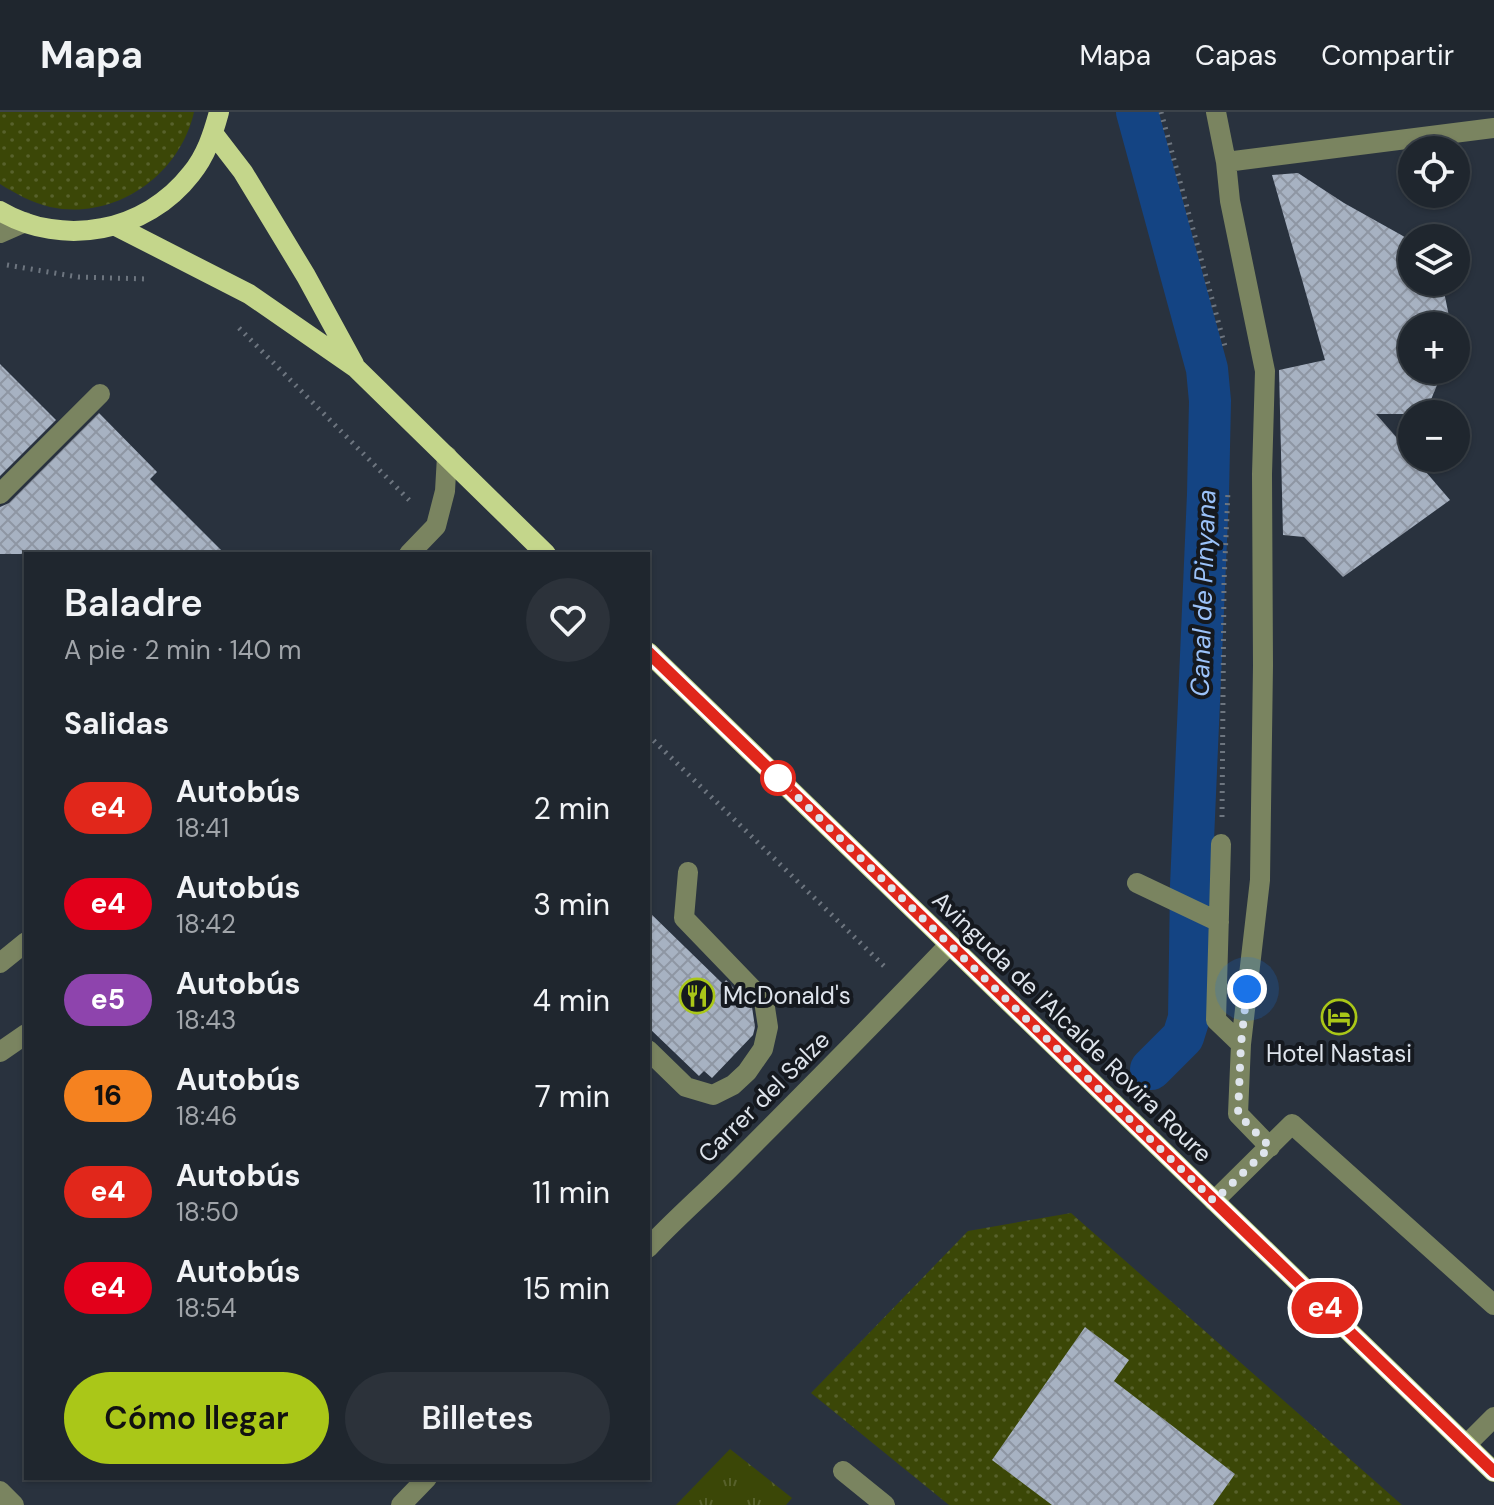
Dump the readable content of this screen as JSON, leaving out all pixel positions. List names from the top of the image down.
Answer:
{
  "streets": {
    "main road": ["Avinguda de l'Alcalde Rovira Roure"],
    "street": ["Carrer del Salze"]
  },
  "crossings": [
    ["Avinguda de l'Alcalde Rovira Roure", "Carrer del Salze"]
  ],
  "water": ["Canal de Pinyana"],
  "places": {
    "restaurant": ["McDonald's"],
    "hotel": ["Hotel Nastasi"]
  },
  "lines": ["bus line e4"],
  "page": {
    "header": "Mapa",
    "nav": ["Mapa", "Capas", "Compartir"],
    "on_map": "e4",
    "map_buttons": ["+", "−"],
    "heading": [
      ["Baladre", "A pie · 2 min · 140 m"],
      "Salidas"
    ],
    "list": [
      {
        "mark": "e4",
        "name": "Autobús",
        "note": "18:41",
        "value": "2 min"
      },
      {
        "mark": "e4",
        "name": "Autobús",
        "note": "18:42",
        "value": "3 min"
      },
      {
        "mark": "e5",
        "name": "Autobús",
        "note": "18:43",
        "value": "4 min"
      },
      {
        "mark": "16",
        "name": "Autobús",
        "note": "18:46",
        "value": "7 min"
      },
      {
        "mark": "e4",
        "name": "Autobús",
        "note": "18:50",
        "value": "11 min"
      },
      {
        "mark": "e4",
        "name": "Autobús",
        "note": "18:54",
        "value": "15 min"
      }
    ],
    "buttons": ["Cómo llegar", "Billetes"]
  }
}
